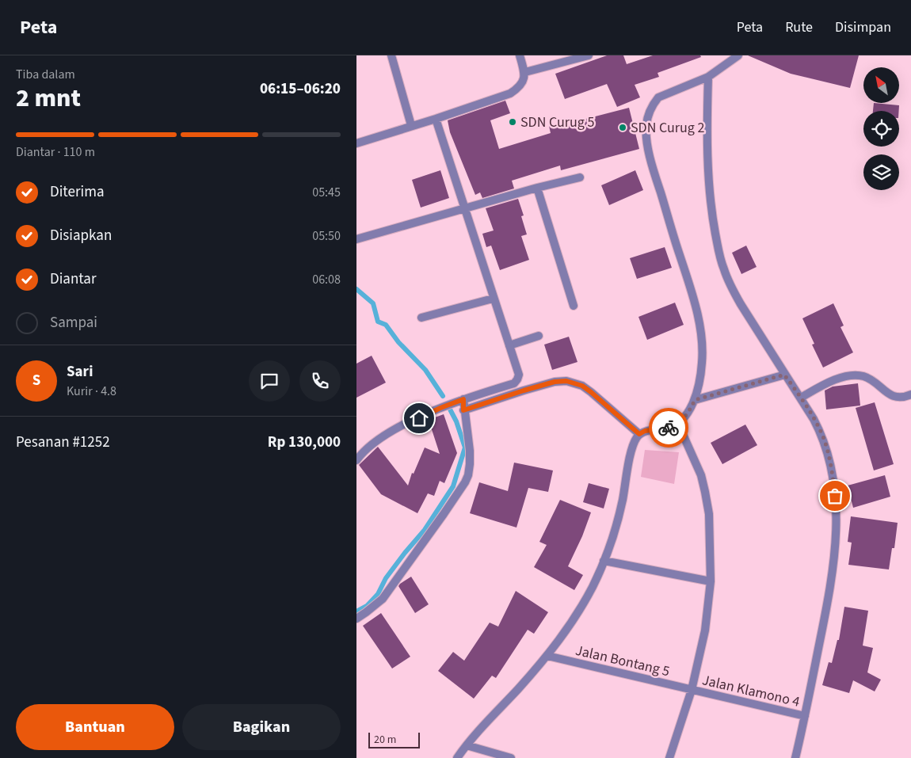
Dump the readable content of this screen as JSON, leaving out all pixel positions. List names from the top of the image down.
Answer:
{
  "streets": {
    "street": ["Jalan Bontang 5", "Jalan Klamono 4"]
  },
  "crossings": [
    ["Jalan Bontang 5", "Jalan Klamono 4"]
  ],
  "places": ["SDN Curug 5", "SDN Curug 2"],
  "scale_bar": "20 m",
  "north": "top left",
  "page": {
    "header": "Peta",
    "nav": ["Peta", "Rute", "Disimpan"],
    "heading": ["2 mnt", "Tiba dalam", "06:15–06:20"],
    "panel": [
      "Sari",
      "Kurir · 4.8",
      "Pesanan #1252",
      "Rp 130,000"
    ],
    "bar": "Diantar · 110 m",
    "list": [
      ["Diterima", "05:45"],
      ["Disiapkan", "05:50"],
      ["Diantar", "06:08"],
      "Sampai"
    ],
    "round": "S",
    "buttons": ["Bantuan", "Bagikan"],
    "scale": "20 m"
  }
}
